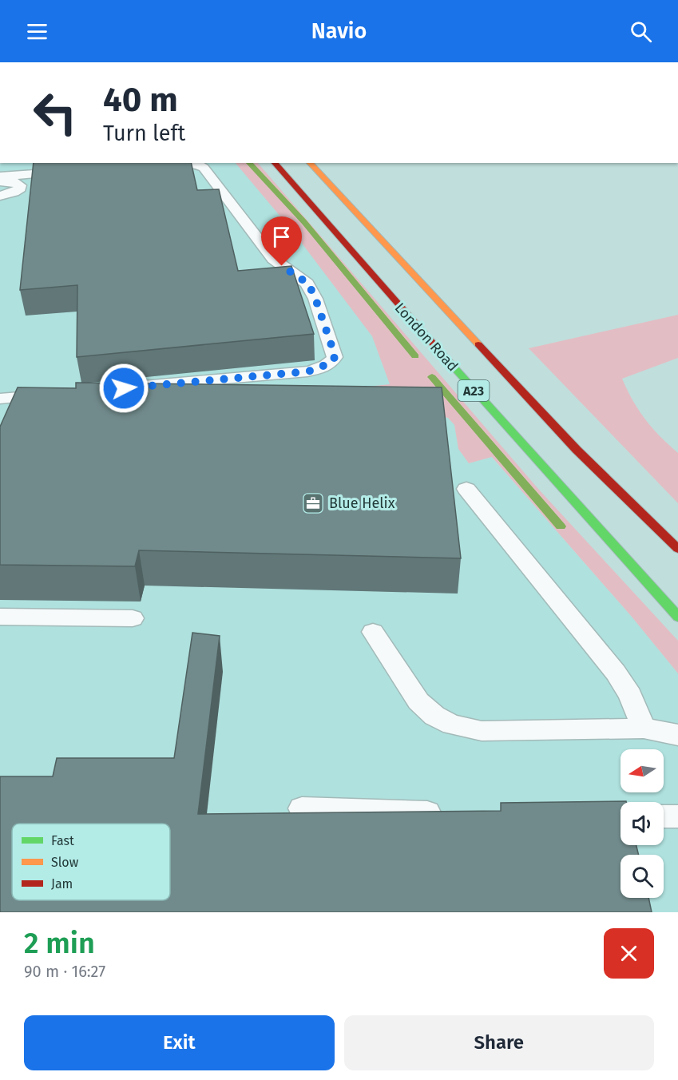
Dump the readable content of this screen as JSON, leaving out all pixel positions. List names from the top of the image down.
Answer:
{
  "streets": {
    "main road": ["London Road", "A23"]
  },
  "places": {
    "office": ["Blue Helix"]
  },
  "legend": ["Fast", "Slow", "Jam"],
  "north": "left",
  "page": {
    "header": "Navio",
    "turn": ["40 m", "Turn left"],
    "heading": ["2 min", "90 m · 16:27"],
    "buttons": ["Exit", "Share"]
  }
}
